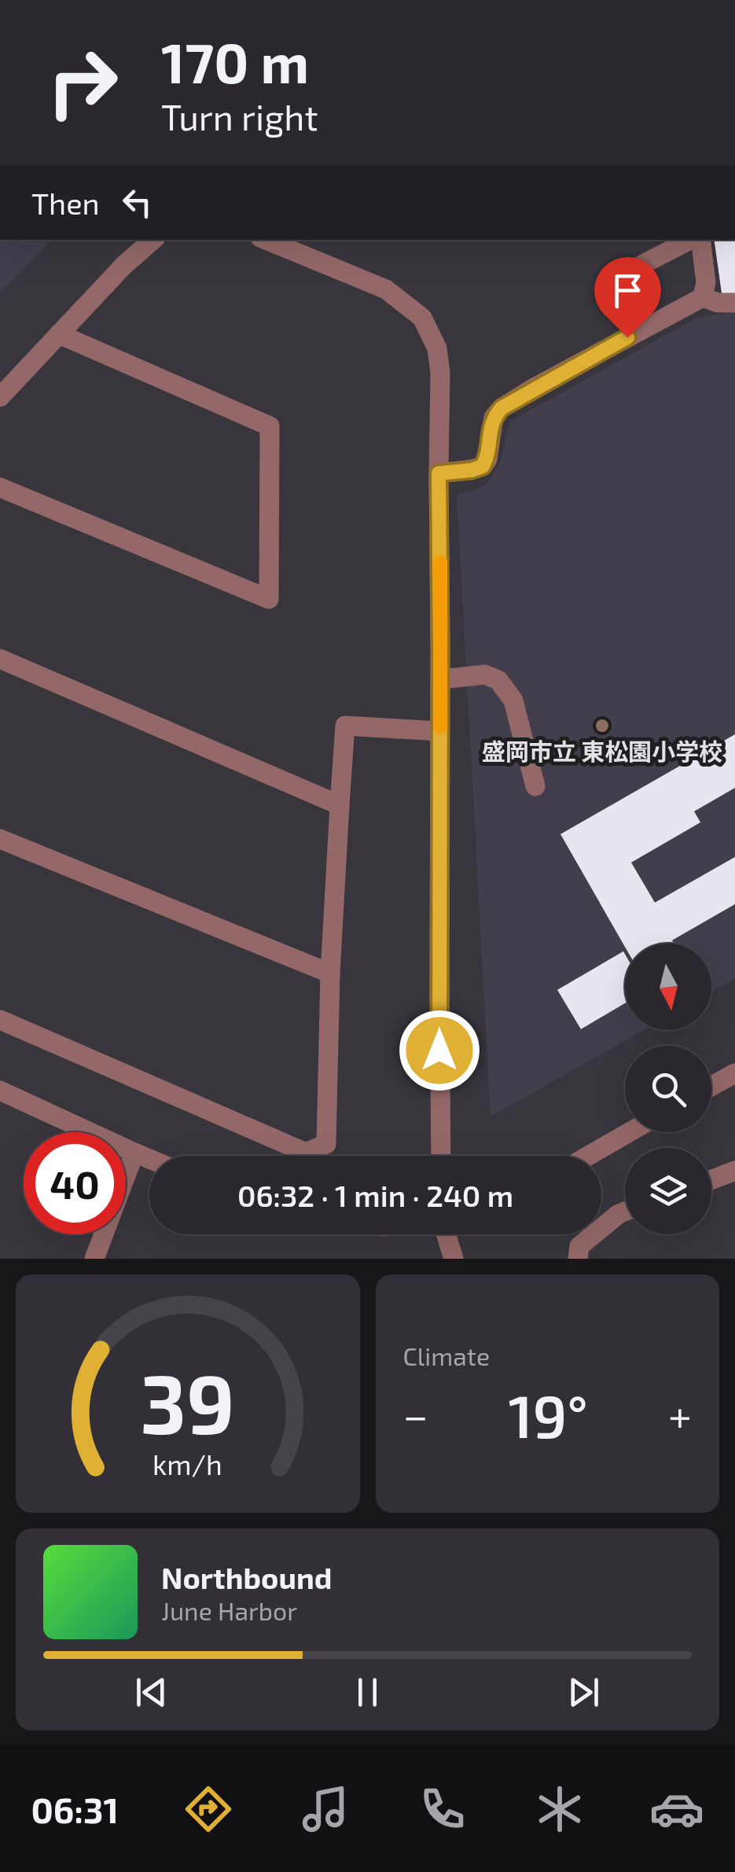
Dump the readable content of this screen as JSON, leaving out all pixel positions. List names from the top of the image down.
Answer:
{
  "places": ["盛岡市立 東松園小学校"],
  "north": "bottom",
  "page": {
    "turn": ["170 m", "Turn right"],
    "then": "Then",
    "limit": "40",
    "trip": "06:32 · 1 min · 240 m",
    "tile": "Climate",
    "heat": ["−", "19°", "+"],
    "song": ["Northbound", "June Harbor"],
    "tabs": "06:31",
    "gauge": ["39", "km/h"]
  }
}
